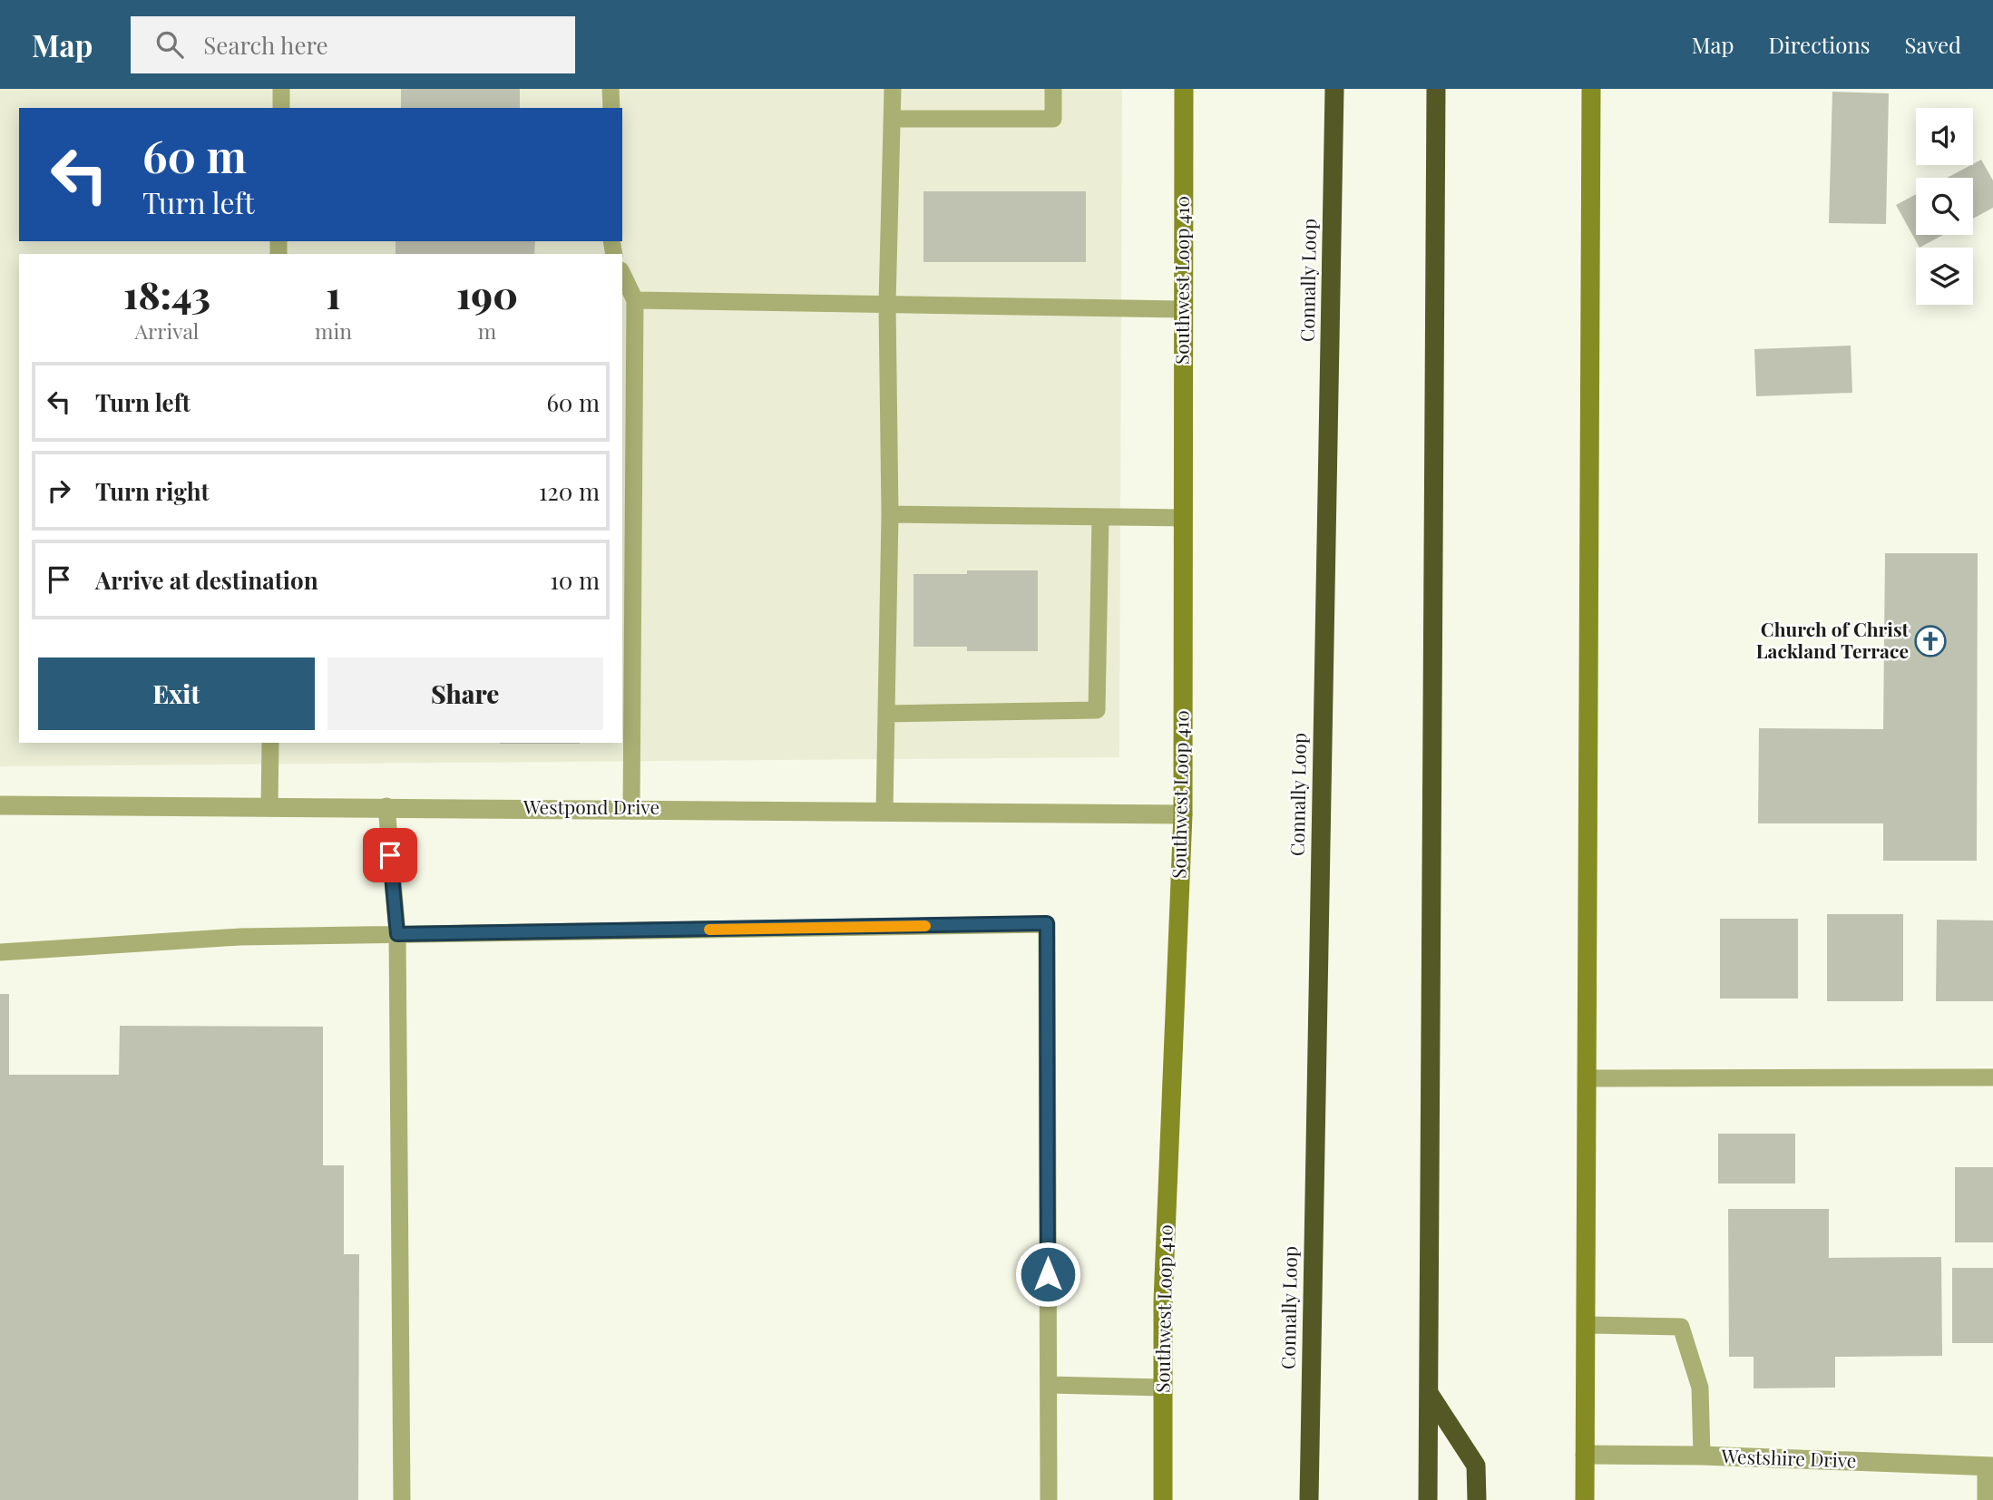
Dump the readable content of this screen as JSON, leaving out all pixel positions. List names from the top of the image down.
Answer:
{
  "streets": {
    "highway": ["Connally Loop"],
    "main road": ["Southwest Loop 410"],
    "street": ["Westpond Drive", "Westshire Drive"]
  },
  "crossings": [
    ["Southwest Loop 410", "Westpond Drive"]
  ],
  "places": {
    "church": ["Church of Christ Lackland Terrace"]
  },
  "page": {
    "header": "Map",
    "search": "Search here",
    "nav": ["Map", "Directions", "Saved"],
    "turn": ["60 m", "Turn left"],
    "eta": [
      "18:43",
      "Arrival",
      "1",
      "min",
      "190",
      "m"
    ],
    "list": [
      {
        "name": "Turn left",
        "value": "60 m"
      },
      {
        "name": "Turn right",
        "value": "120 m"
      },
      {
        "name": "Arrive at destination",
        "value": "10 m"
      }
    ],
    "buttons": ["Exit", "Share"]
  }
}
